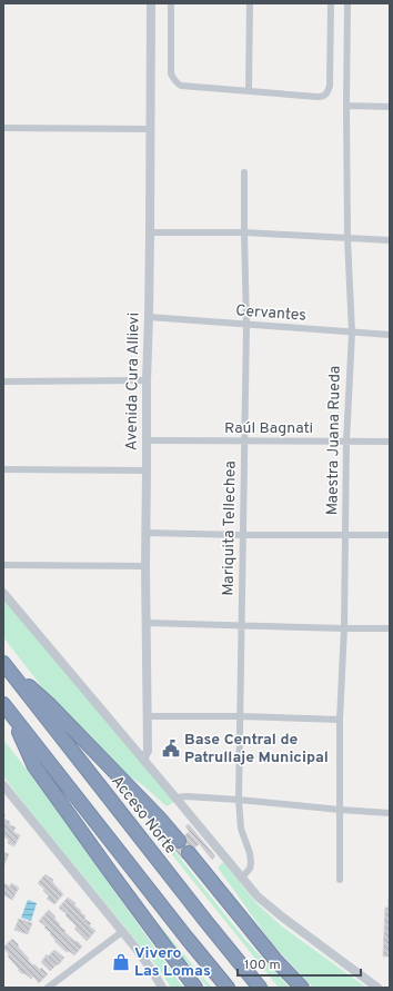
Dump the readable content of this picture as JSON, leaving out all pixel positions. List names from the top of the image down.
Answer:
{
  "streets": {
    "highway": ["Acceso Norte"],
    "street": [
      "Cervantes",
      "Avenida Cura Allievi",
      "Raúl Bagnati",
      "Maestra Juana Rueda",
      "Mariquita Tellechea"
    ]
  },
  "crossings": [
    ["Cervantes", "Avenida Cura Allievi"],
    ["Cervantes", "Maestra Juana Rueda"],
    ["Cervantes", "Mariquita Tellechea"],
    ["Avenida Cura Allievi", "Raúl Bagnati"],
    ["Raúl Bagnati", "Maestra Juana Rueda"],
    ["Raúl Bagnati", "Mariquita Tellechea"]
  ],
  "places": {
    "public building": ["Base Central de Patrullaje Municipal"],
    "shop": ["Vivero Las Lomas"]
  },
  "scale_bar": "100 m"
}
